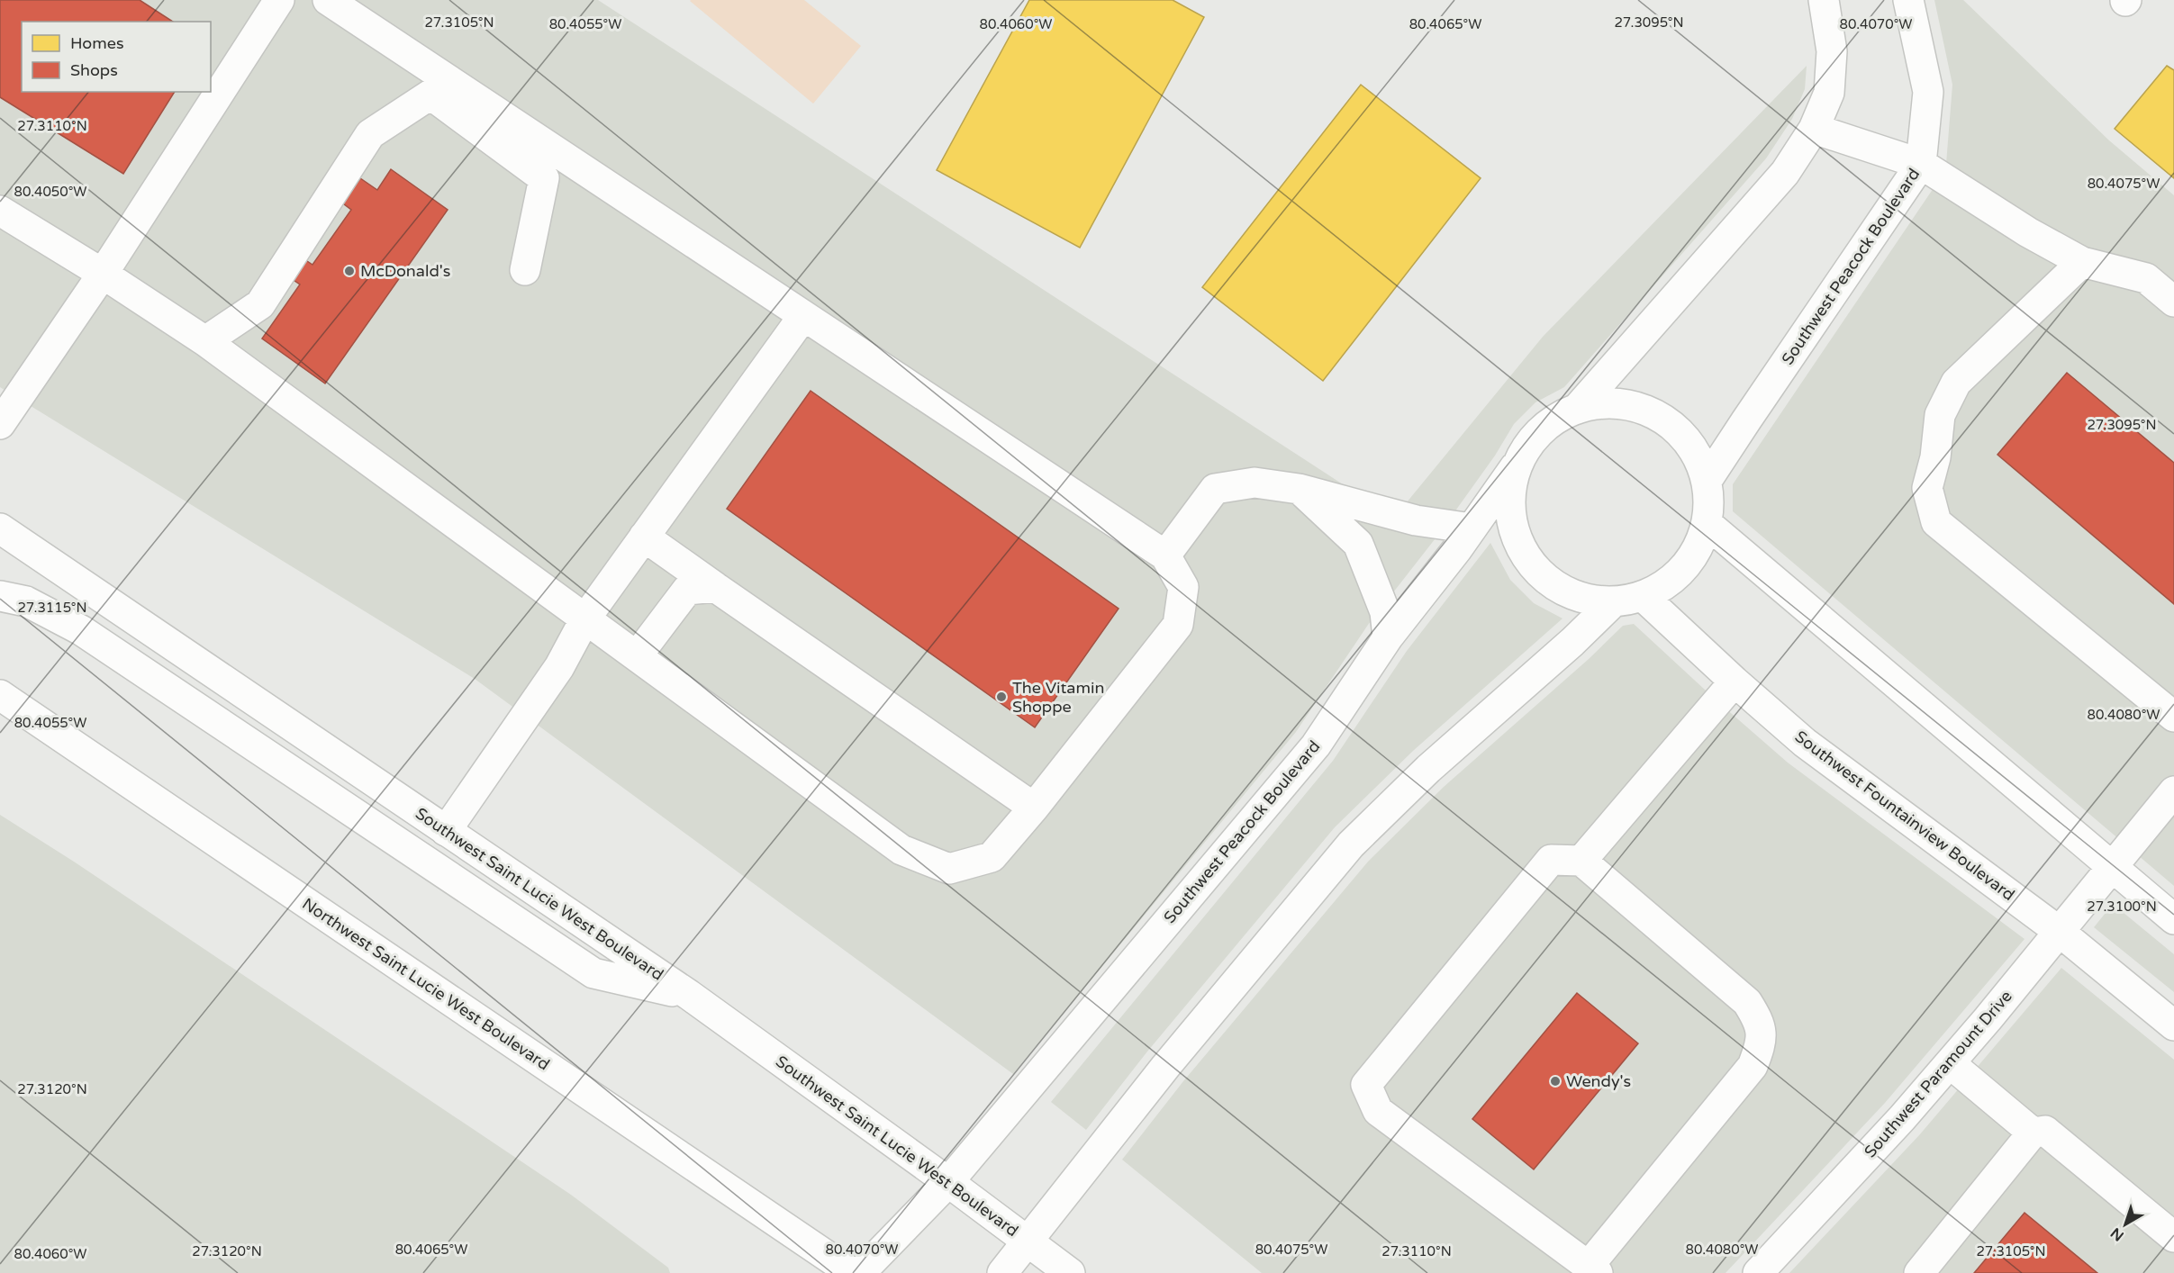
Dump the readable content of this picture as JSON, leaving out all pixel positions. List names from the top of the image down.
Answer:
{
  "streets": {
    "street": [
      "Southwest Peacock Boulevard",
      "Southwest Fountainview Boulevard",
      "Southwest Saint Lucie West Boulevard",
      "Northwest Saint Lucie West Boulevard",
      "Southwest Paramount Drive"
    ]
  },
  "crossings": [
    ["Southwest Peacock Boulevard", "Southwest Saint Lucie West Boulevard"],
    ["Southwest Fountainview Boulevard", "Southwest Paramount Drive"]
  ],
  "places": ["McDonald's", "The Vitamin Shoppe", "Wendy's"],
  "legend": ["Homes", "Shops"],
  "north": "bottom left",
  "coordinates": [
    "27.3105°N",
    "27.3095°N",
    "80.4055°W",
    "80.4060°W",
    "80.4065°W",
    "80.4070°W",
    "27.3110°N",
    "80.4075°W",
    "80.4050°W",
    "27.3115°N",
    "80.4080°W",
    "27.3100°N",
    "27.3120°N"
  ]
}
